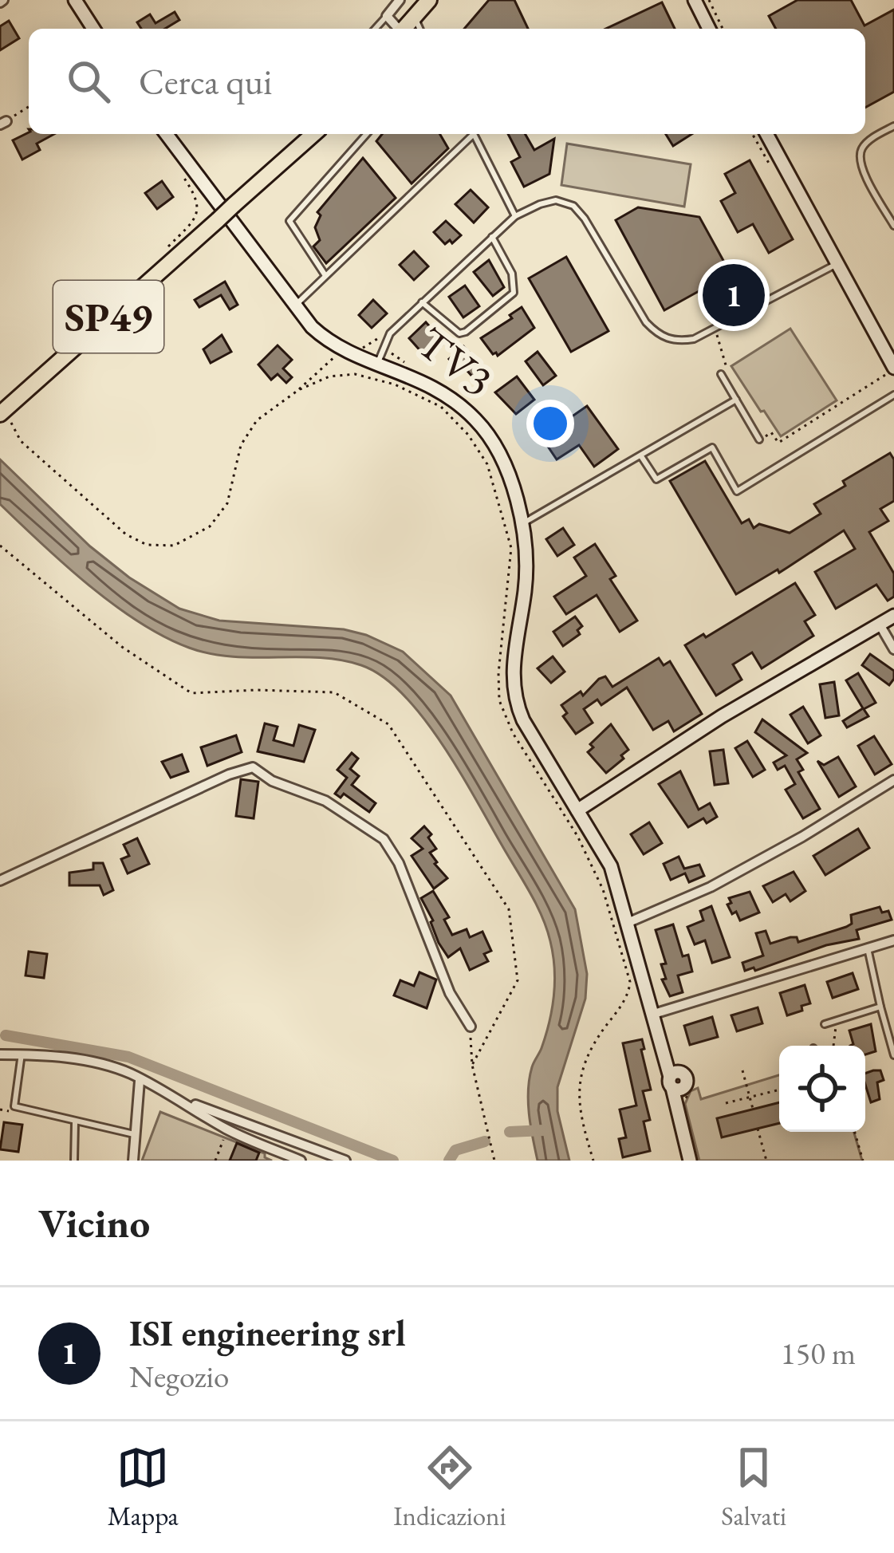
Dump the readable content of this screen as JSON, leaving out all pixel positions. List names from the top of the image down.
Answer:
{
  "streets": {
    "main road": ["SP49"],
    "path": ["TV3"]
  },
  "page": {
    "search": "Cerca qui",
    "pins": "1",
    "heading": "Vicino",
    "list": [
      {
        "mark": "1",
        "name": "ISI engineering srl",
        "note": "Negozio",
        "value": "150 m"
      }
    ],
    "nav": ["Mappa", "Indicazioni", "Salvati"]
  }
}
